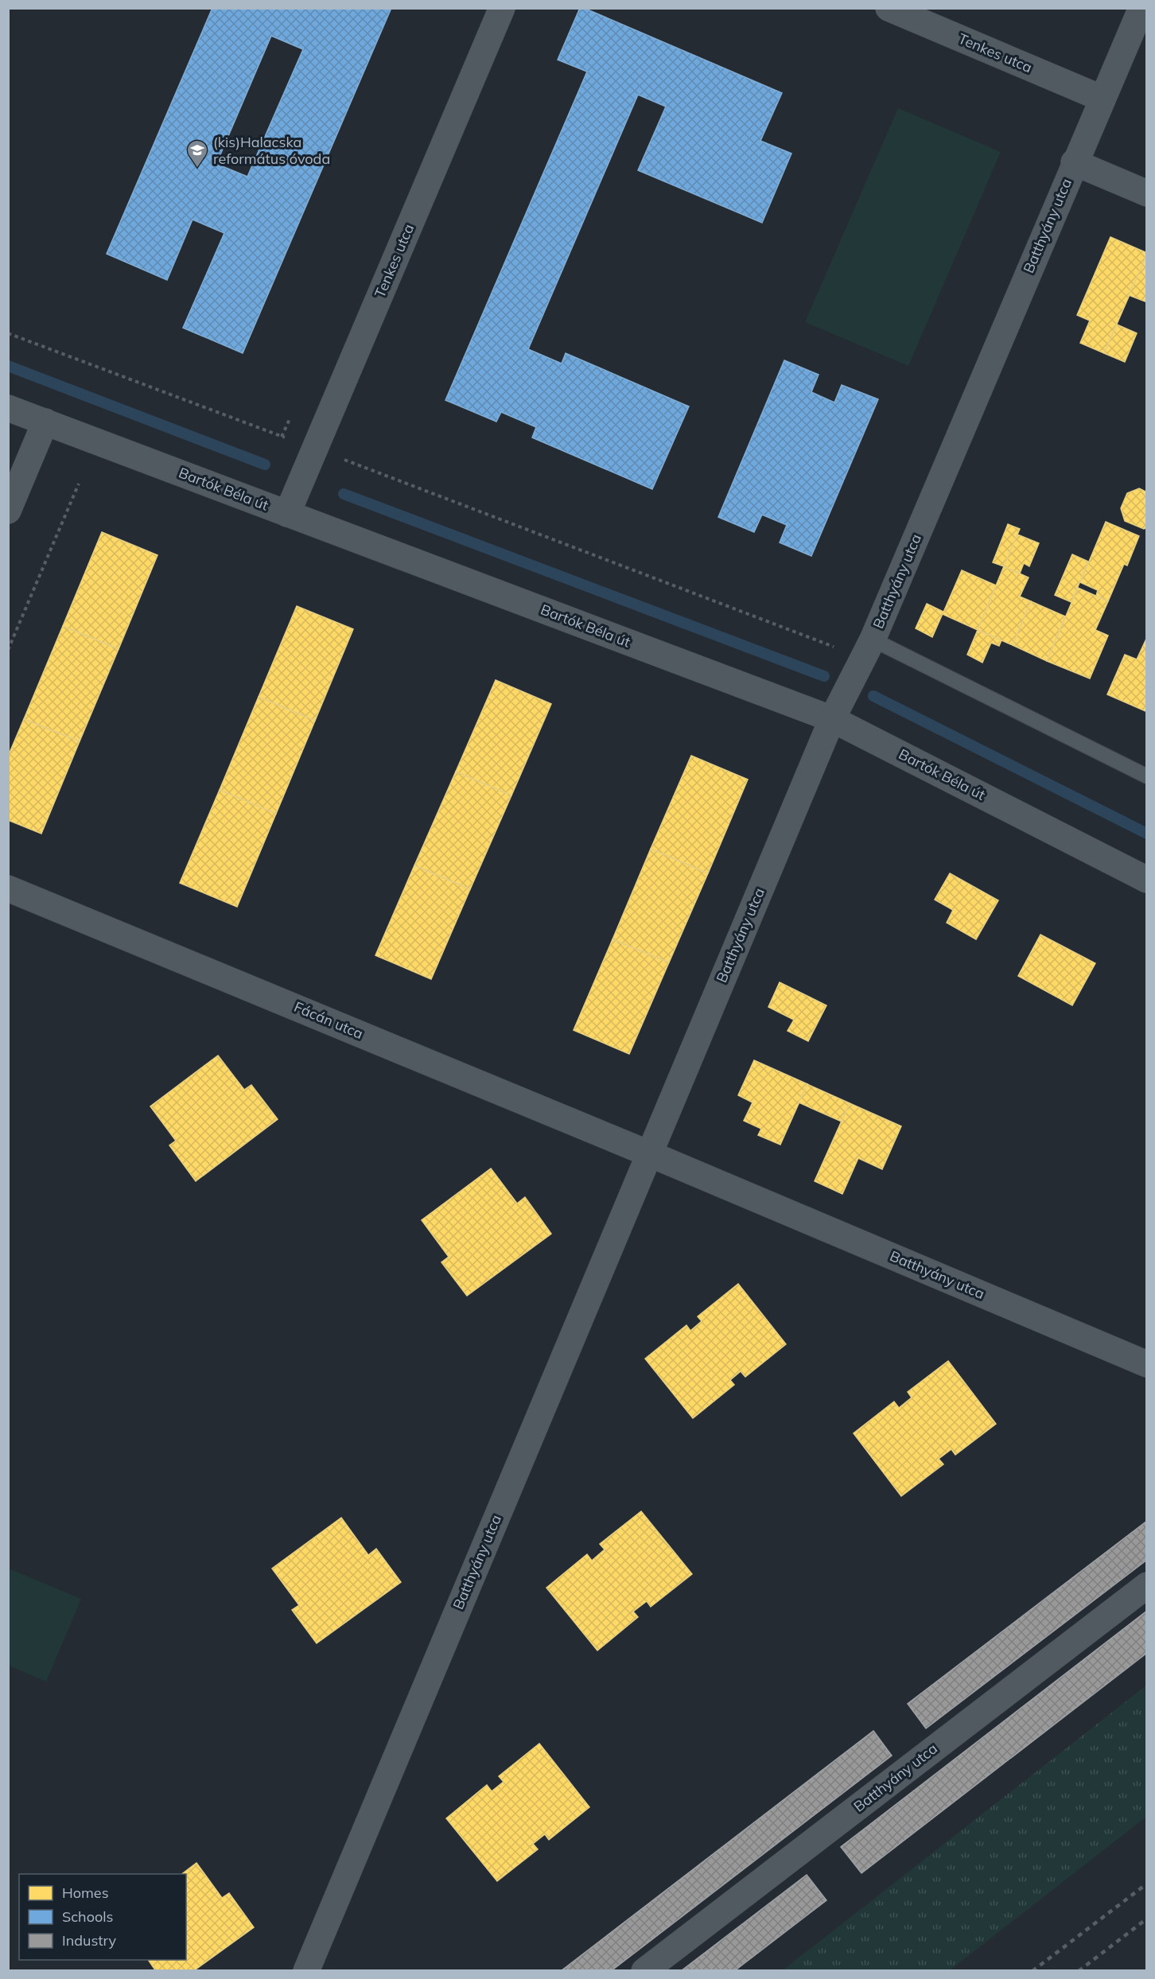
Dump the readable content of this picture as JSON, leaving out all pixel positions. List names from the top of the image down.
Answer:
{
  "streets": {
    "street": [
      "Tenkes utca",
      "Batthyány utca",
      "Bartók Béla út",
      "Fácán utca"
    ]
  },
  "crossings": [
    ["Tenkes utca", "Batthyány utca"],
    ["Tenkes utca", "Bartók Béla út"],
    ["Batthyány utca", "Bartók Béla út"],
    ["Batthyány utca", "Fácán utca"]
  ],
  "places": {
    "school or university": ["(kis)Halacska református óvoda"]
  },
  "legend": ["Homes", "Schools", "Industry"]
}
